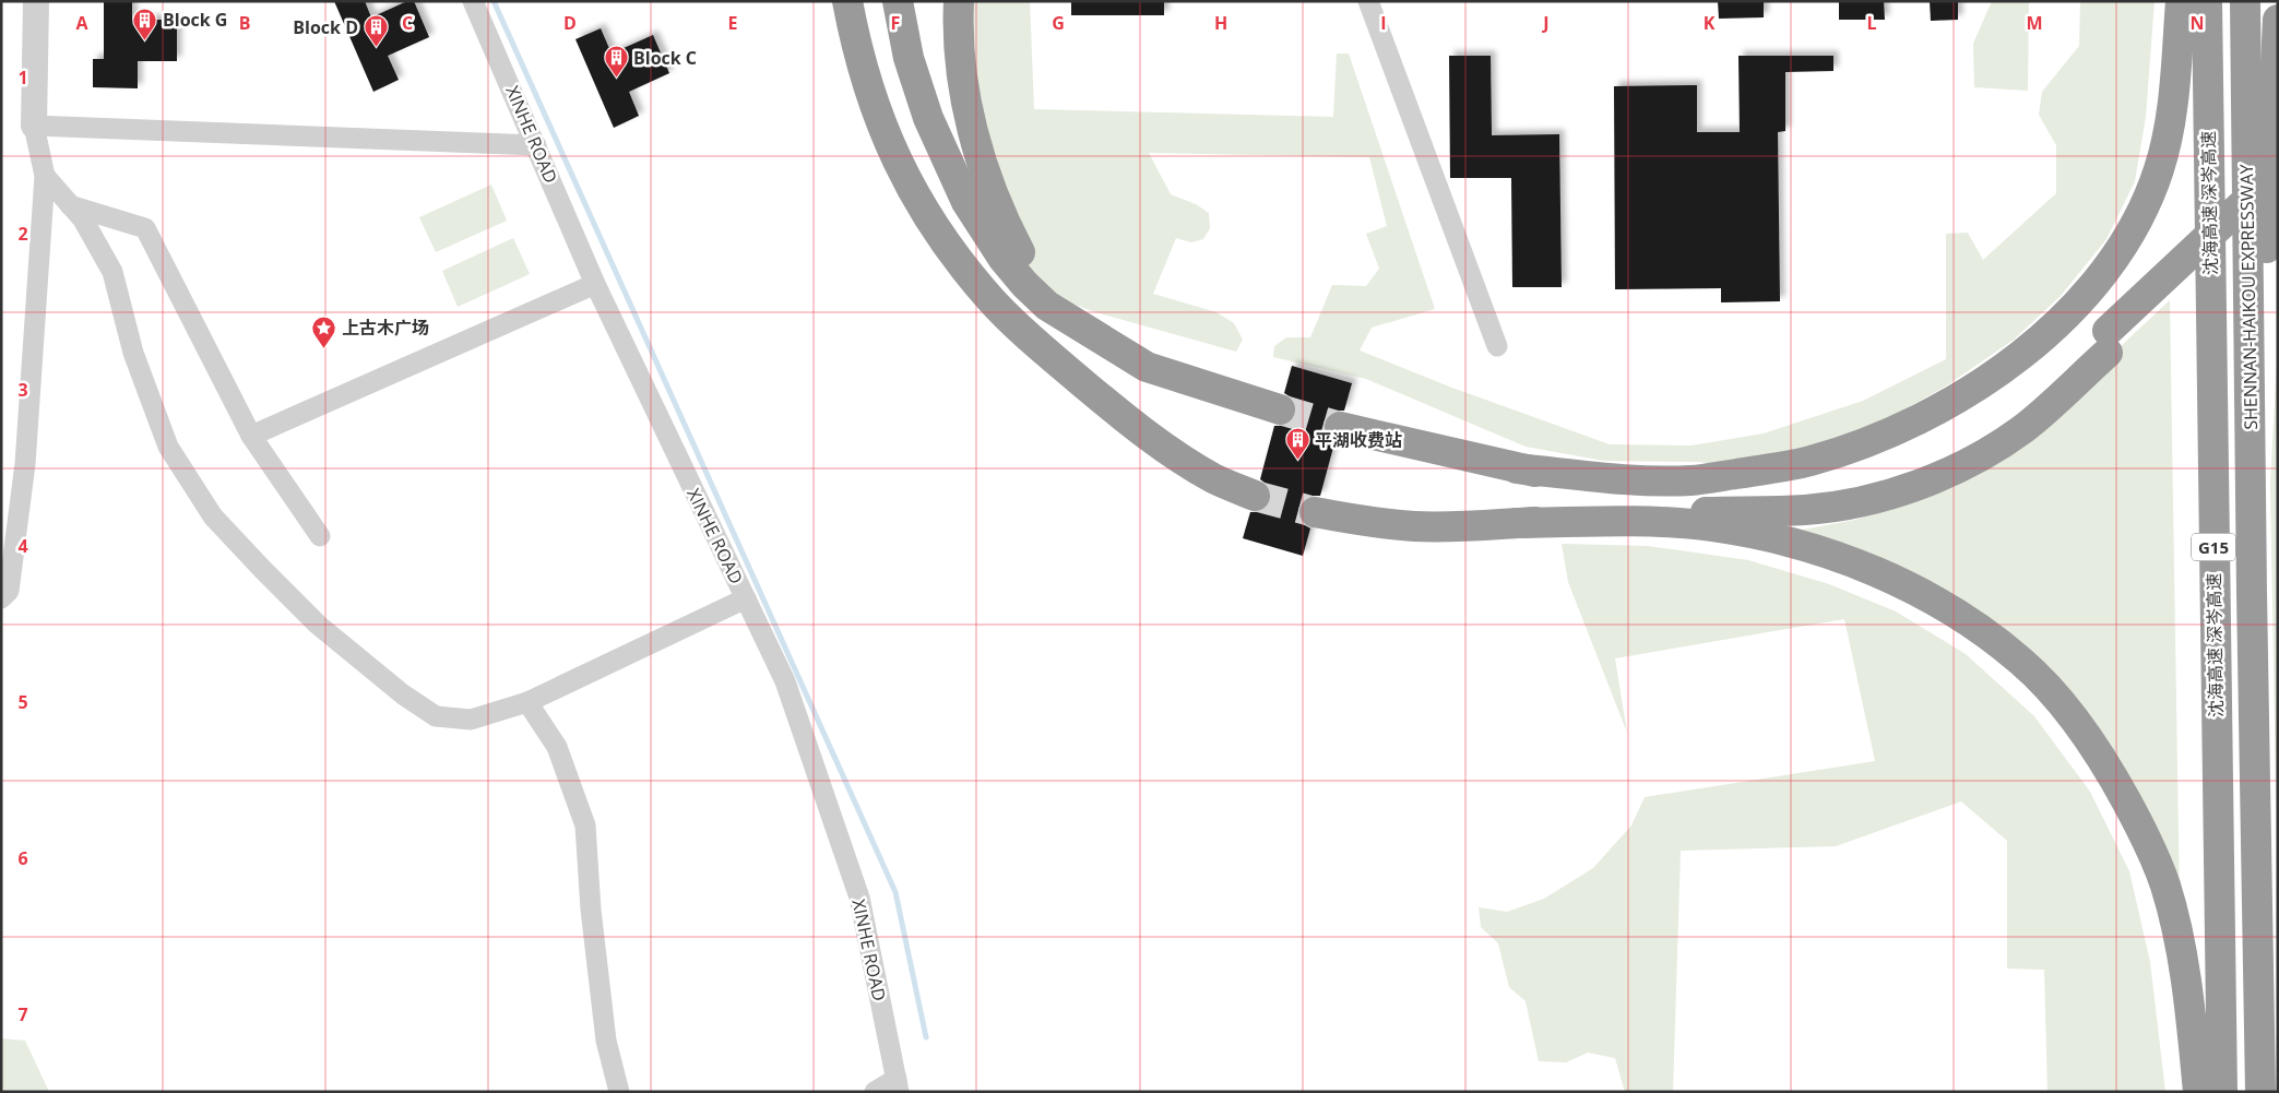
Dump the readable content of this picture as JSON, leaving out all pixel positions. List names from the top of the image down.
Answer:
{
  "streets": {
    "highway": ["沈海高速 深岑高速", "SHENNAN-HAIKOU EXPRESSWAY", "G15"],
    "street": ["XINHE ROAD"]
  },
  "crossings": [
    ["SHENNAN-HAIKOU EXPRESSWAY", "G15"]
  ],
  "places": {
    "building": [
      "Block G",
      "Block D",
      "Block C",
      "平湖收费站"
    ],
    "place": ["上古木广场"]
  },
  "grid": {
    "columns": [
      "A",
      "B",
      "C",
      "D",
      "E",
      "F",
      "G",
      "H",
      "I",
      "J",
      "K",
      "L",
      "M",
      "N"
    ],
    "rows": [
      "1",
      "2",
      "3",
      "4",
      "5",
      "6",
      "7"
    ]
  }
}
